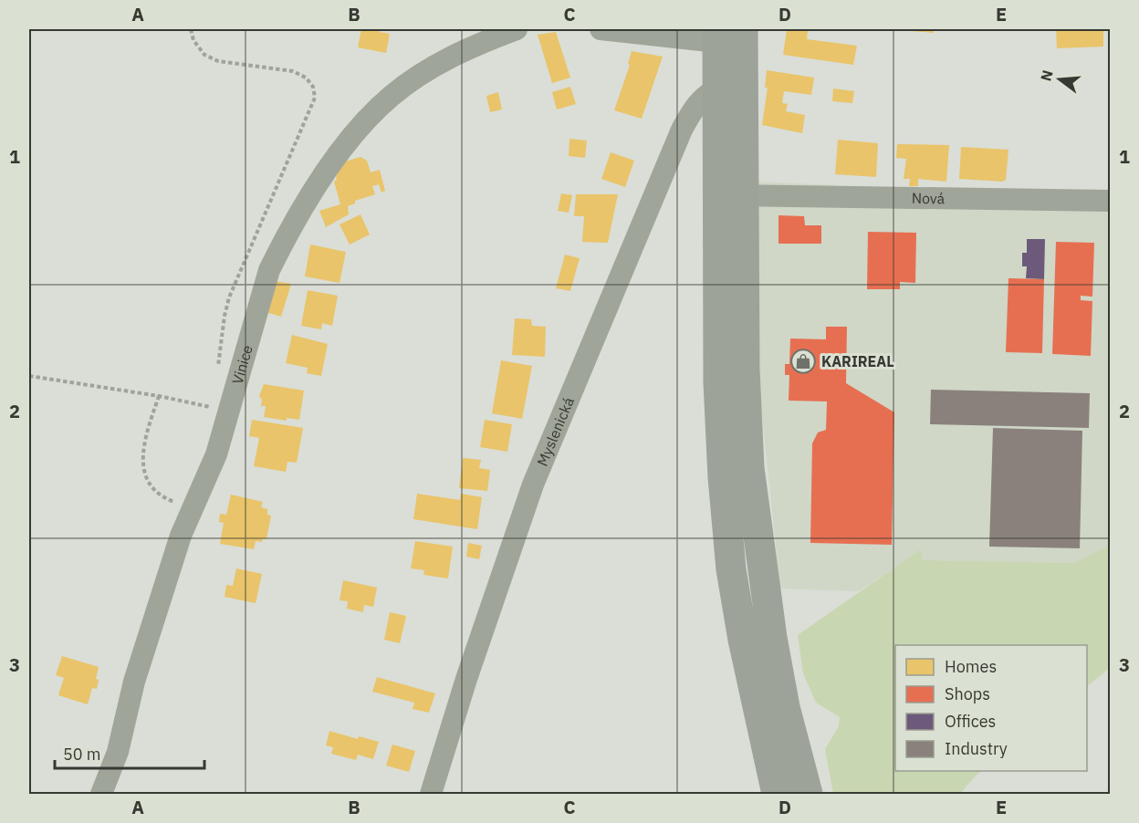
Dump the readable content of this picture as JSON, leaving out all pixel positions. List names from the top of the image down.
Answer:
{
  "streets": {
    "street": ["Nová", "Vinice", "Myslenická"]
  },
  "places": {
    "shop": ["KARIREAL"]
  },
  "legend": [
    "Homes",
    "Shops",
    "Offices",
    "Industry"
  ],
  "scale_bar": "50 m",
  "north": "left",
  "grid": {
    "columns": [
      "A",
      "B",
      "C",
      "D",
      "E"
    ],
    "rows": ["1", "2", "3"]
  }
}
